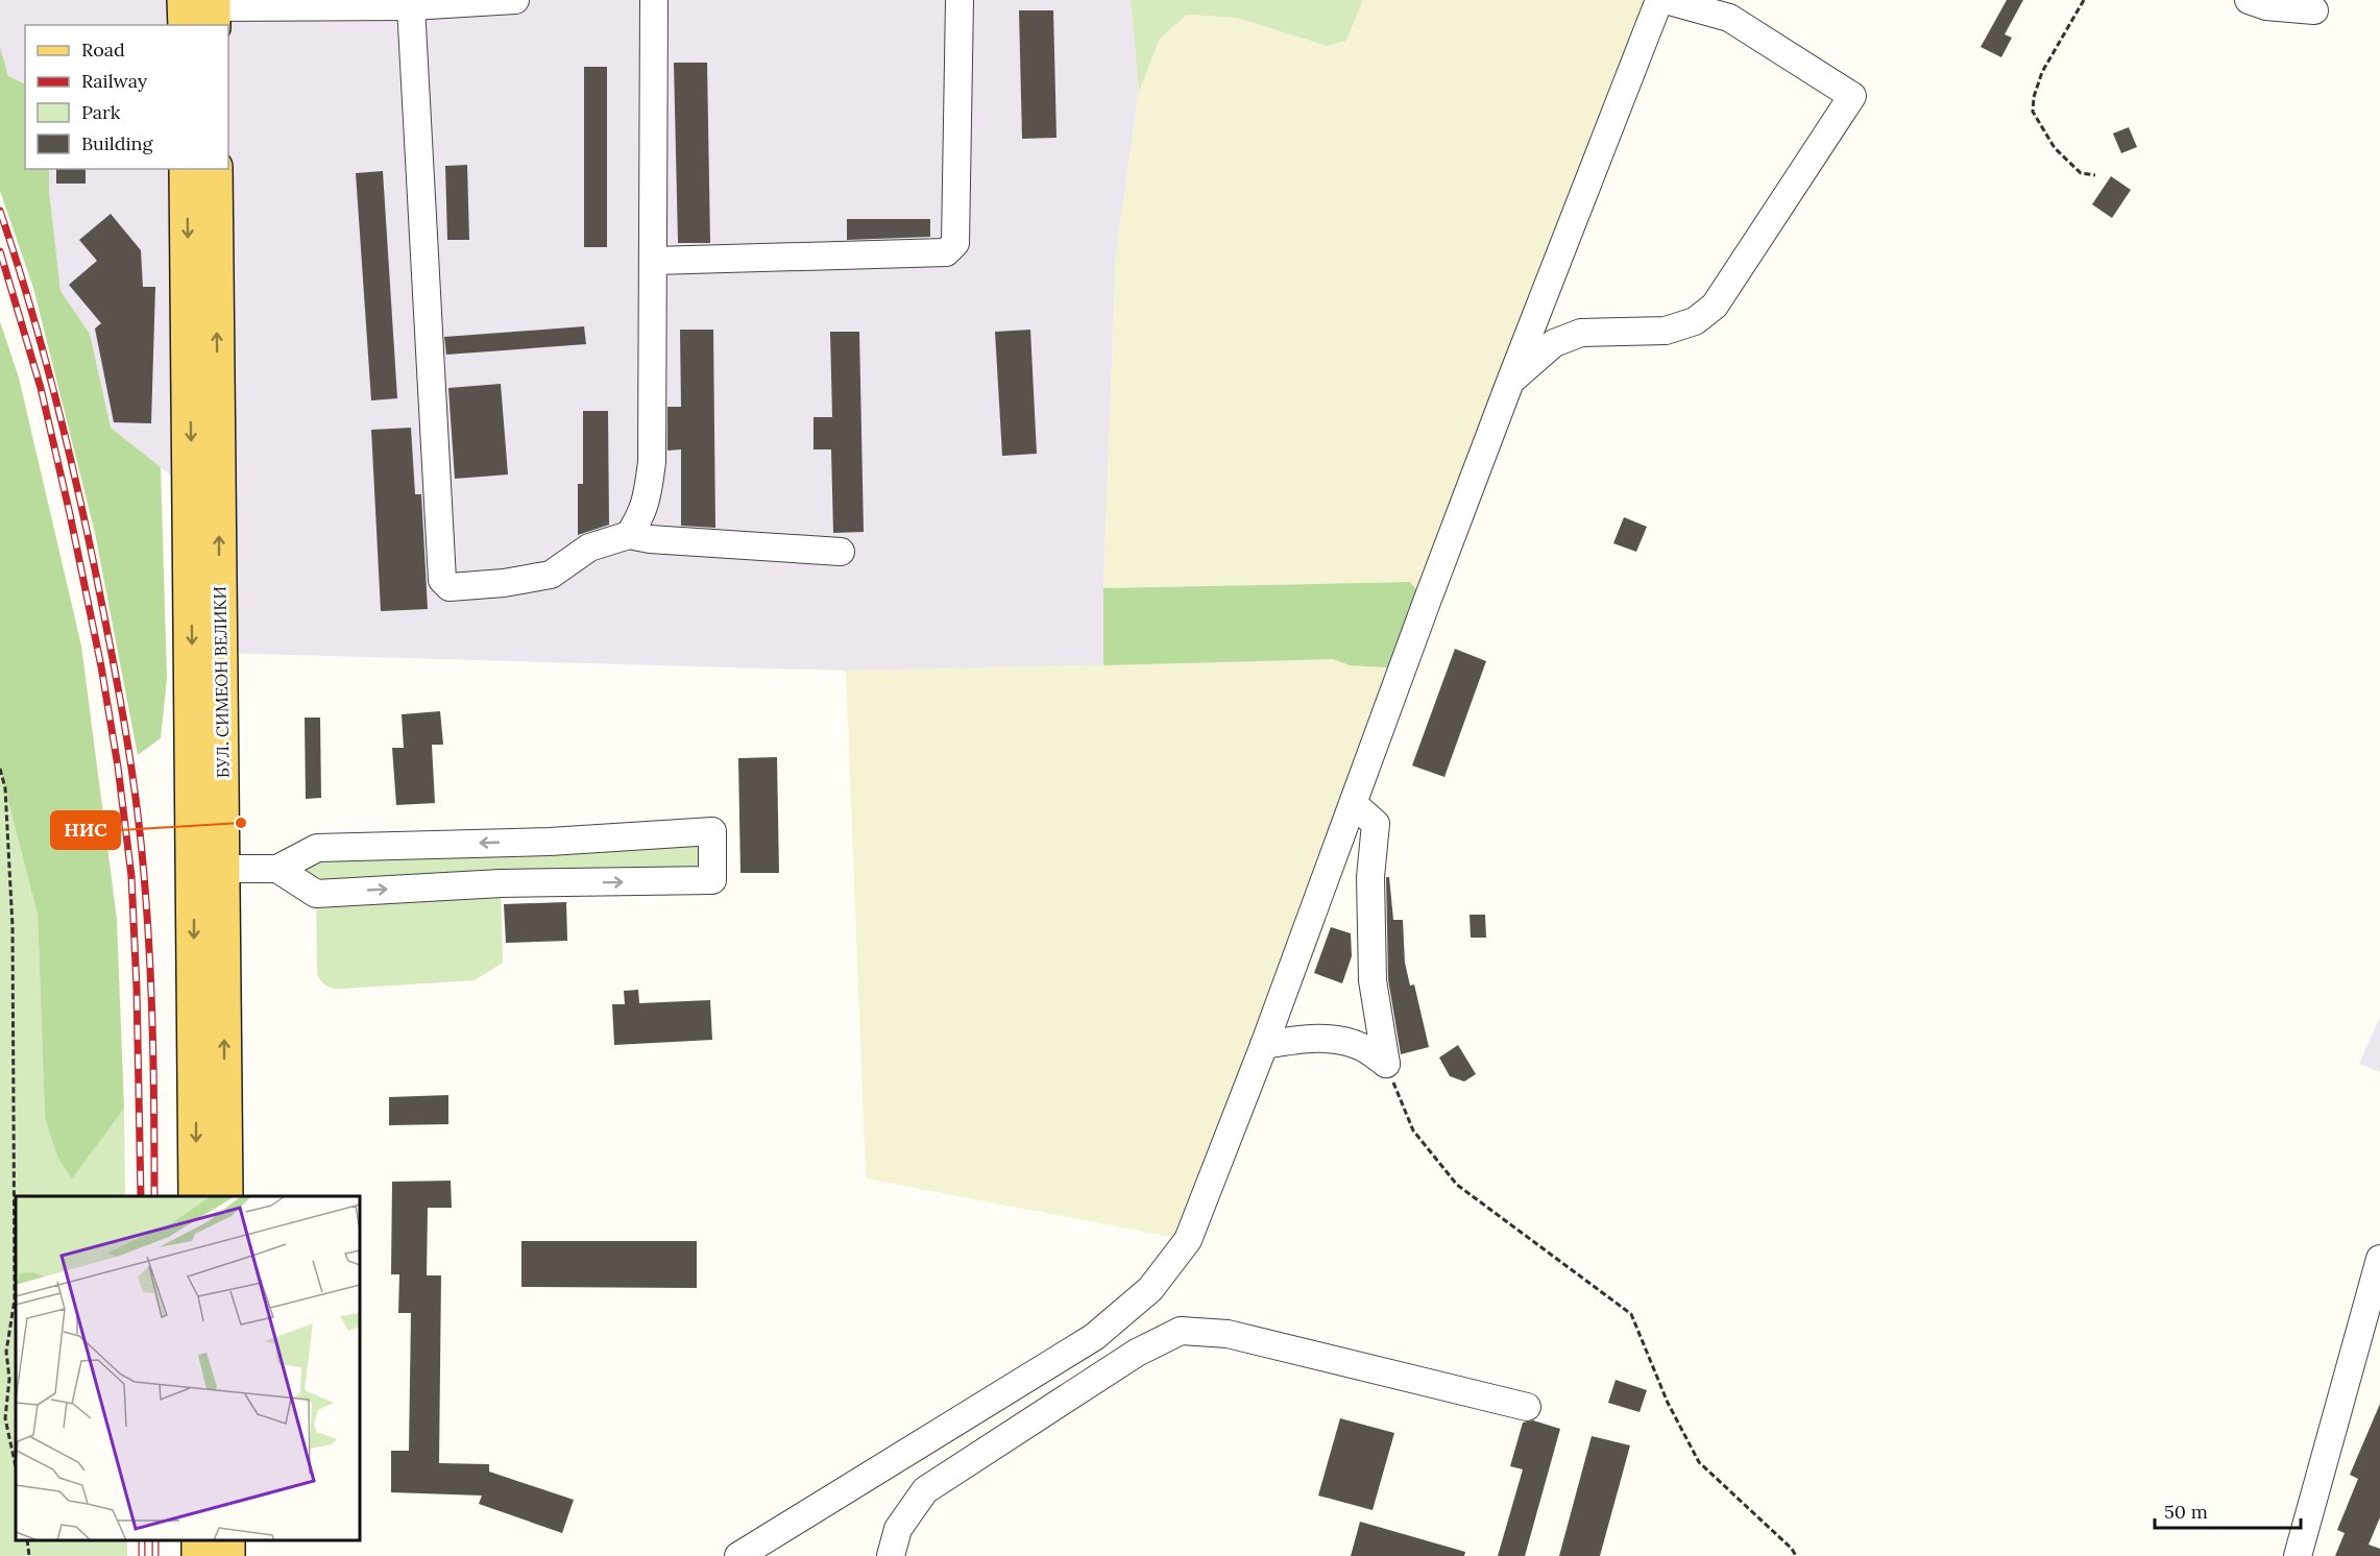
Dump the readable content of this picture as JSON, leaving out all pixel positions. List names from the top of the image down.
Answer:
{
  "streets": {
    "main road": ["БУЛ. СИМЕОН ВЕЛИКИ"]
  },
  "places": ["НИС"],
  "legend": [
    "Road",
    "Railway",
    "Park",
    "Building"
  ],
  "scale_bar": "50 m"
}
